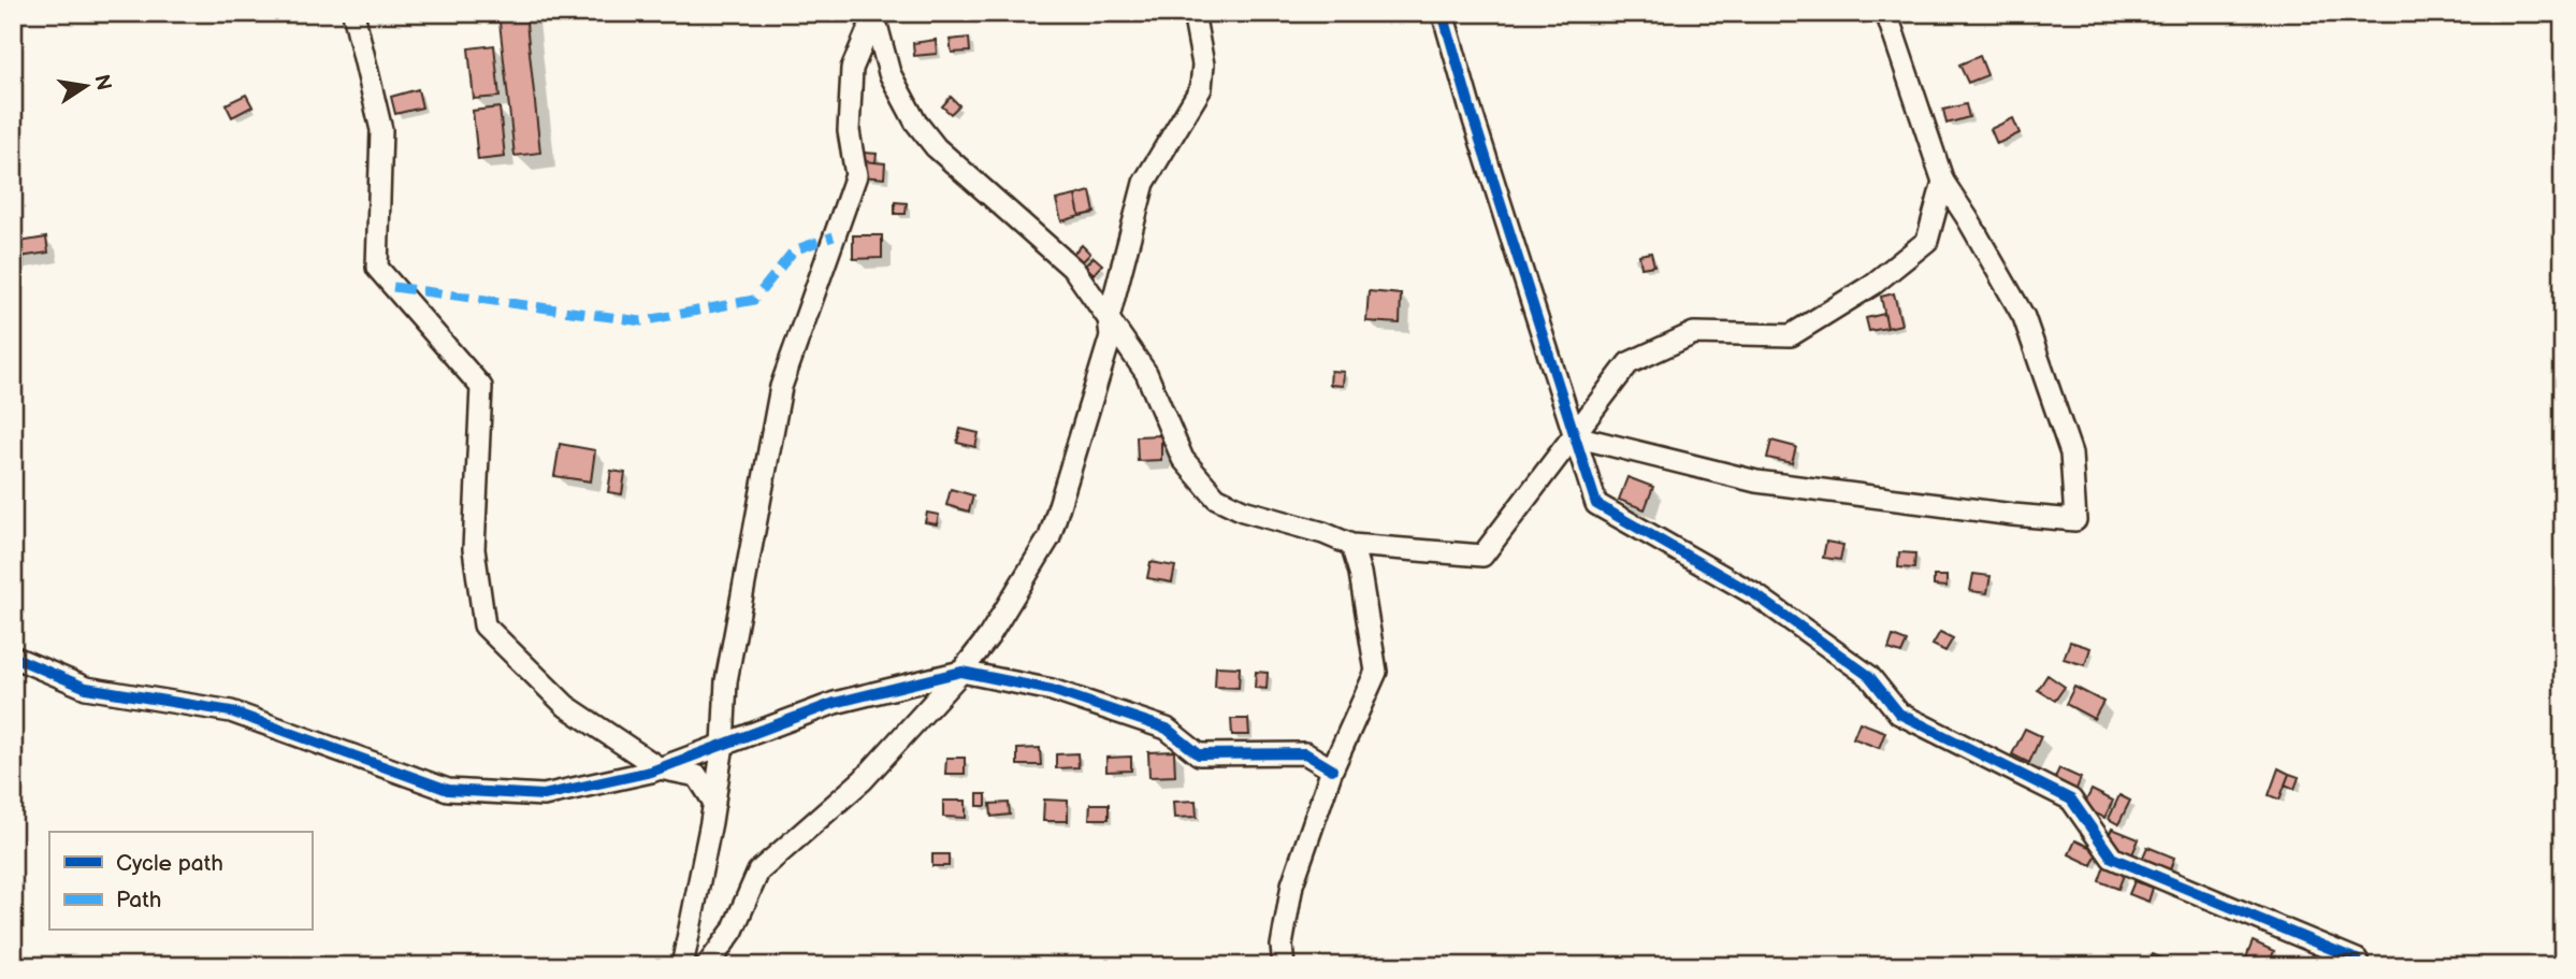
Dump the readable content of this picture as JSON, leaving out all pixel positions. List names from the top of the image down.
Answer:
{
  "legend": ["Cycle path", "Path"],
  "north": "right"
}
